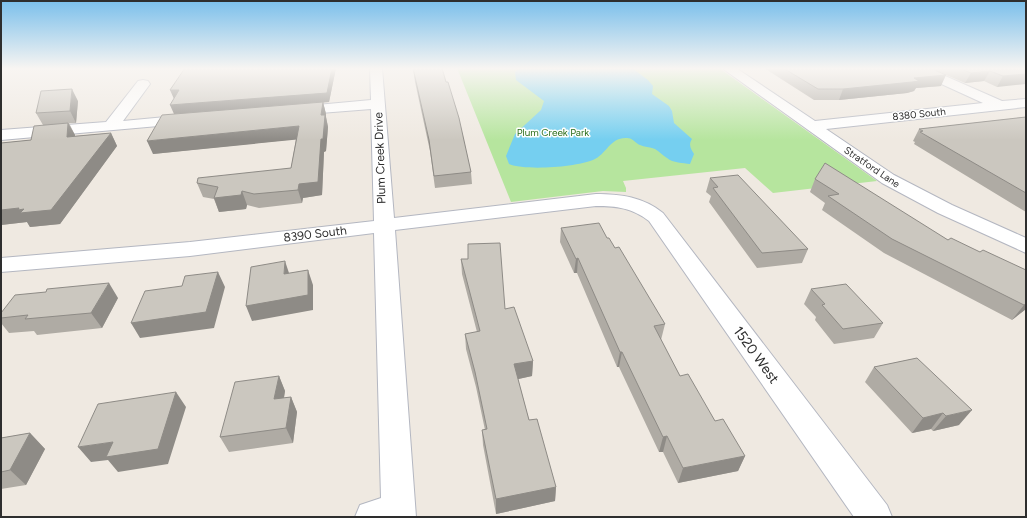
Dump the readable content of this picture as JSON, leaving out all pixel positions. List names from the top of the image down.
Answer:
{
  "streets": {
    "street": [
      "8380 South",
      "Plum Creek Drive",
      "Stratford Lane",
      "8390 South",
      "1520 West"
    ]
  },
  "crossings": [
    ["8380 South", "Stratford Lane"],
    ["Plum Creek Drive", "8390 South"],
    ["8390 South", "1520 West"]
  ],
  "parks": ["Plum Creek Park"]
}
